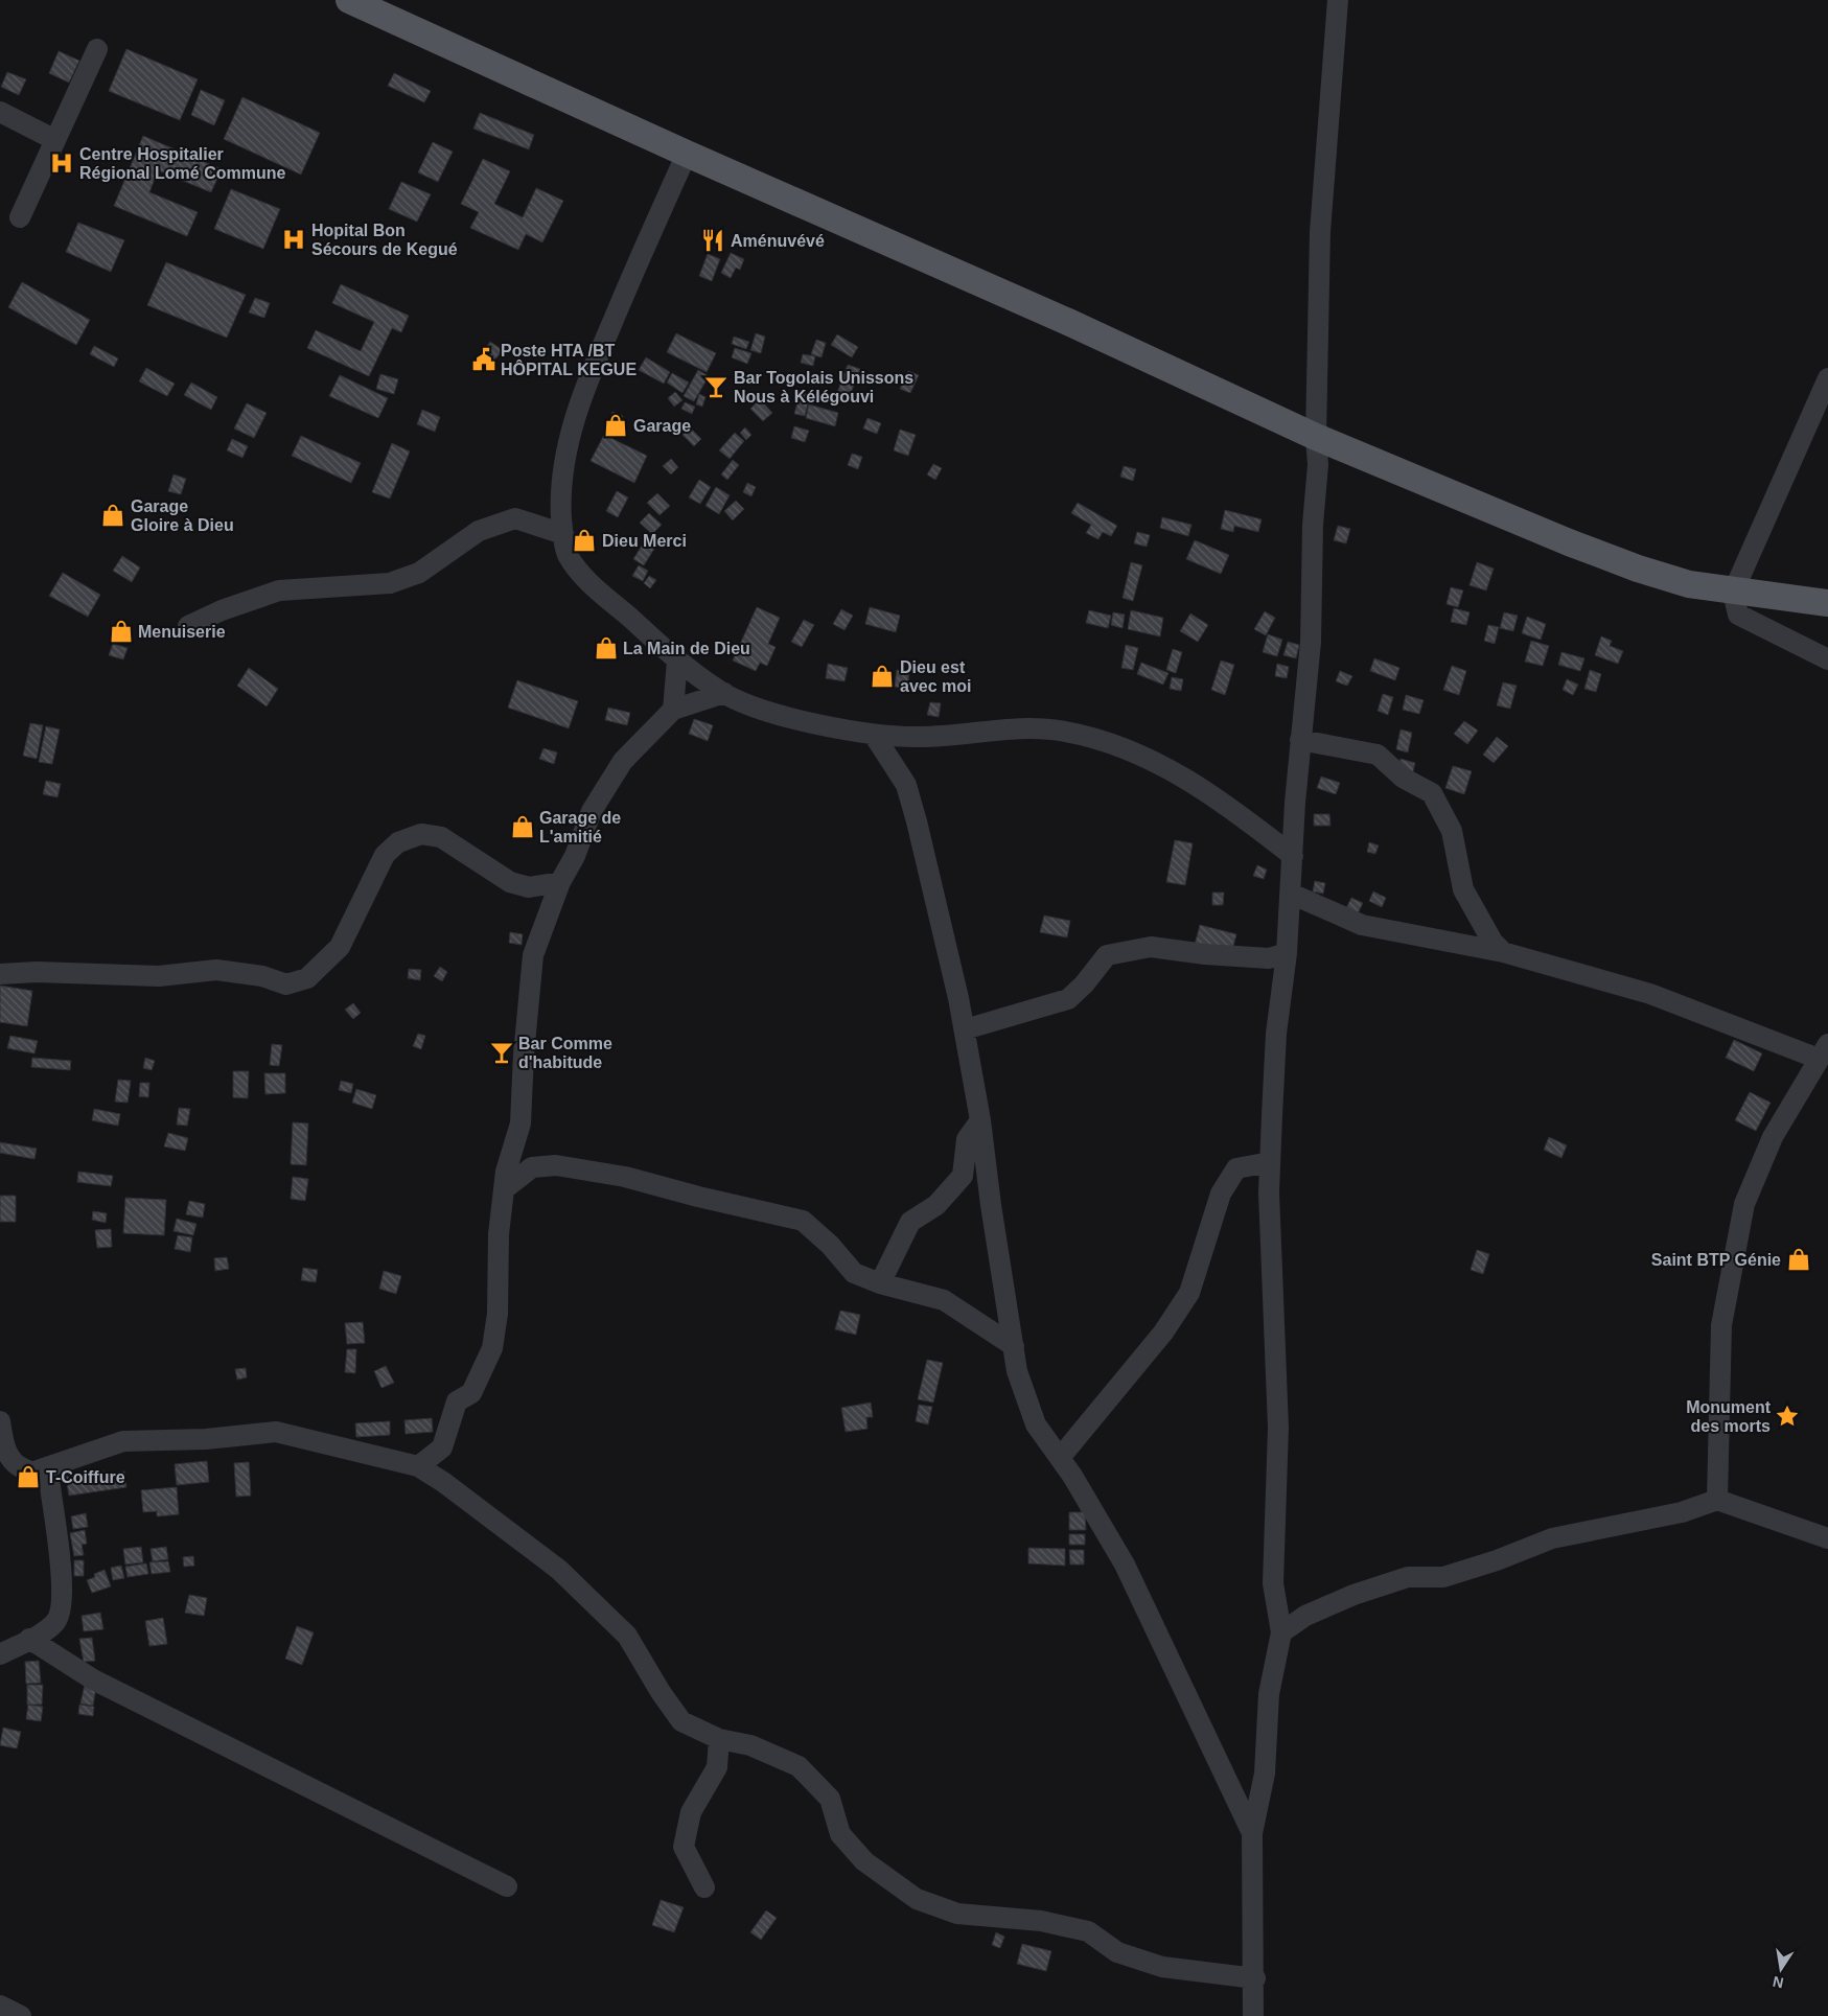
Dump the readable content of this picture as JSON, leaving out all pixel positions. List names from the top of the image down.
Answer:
{
  "places": {
    "hospital": ["Centre Hospitalier Régional Lomé Commune", "Hopital Bon Sécours de Kegué"],
    "restaurant": ["Aménuvévé"],
    "public building": ["Poste HTA /BT HÔPITAL KEGUE"],
    "bar": ["Bar Togolais Unissons Nous à Kélégouvi", "Bar Comme d'habitude"],
    "shop": [
      "Garage",
      "Garage Gloire à Dieu",
      "Dieu Merci",
      "Menuiserie",
      "La Main de Dieu",
      "Dieu est avec moi",
      "Garage de L'amitié",
      "Saint BTP Génie",
      "T-Coiffure"
    ],
    "place": ["Monument des morts"]
  },
  "north": "bottom"
}
